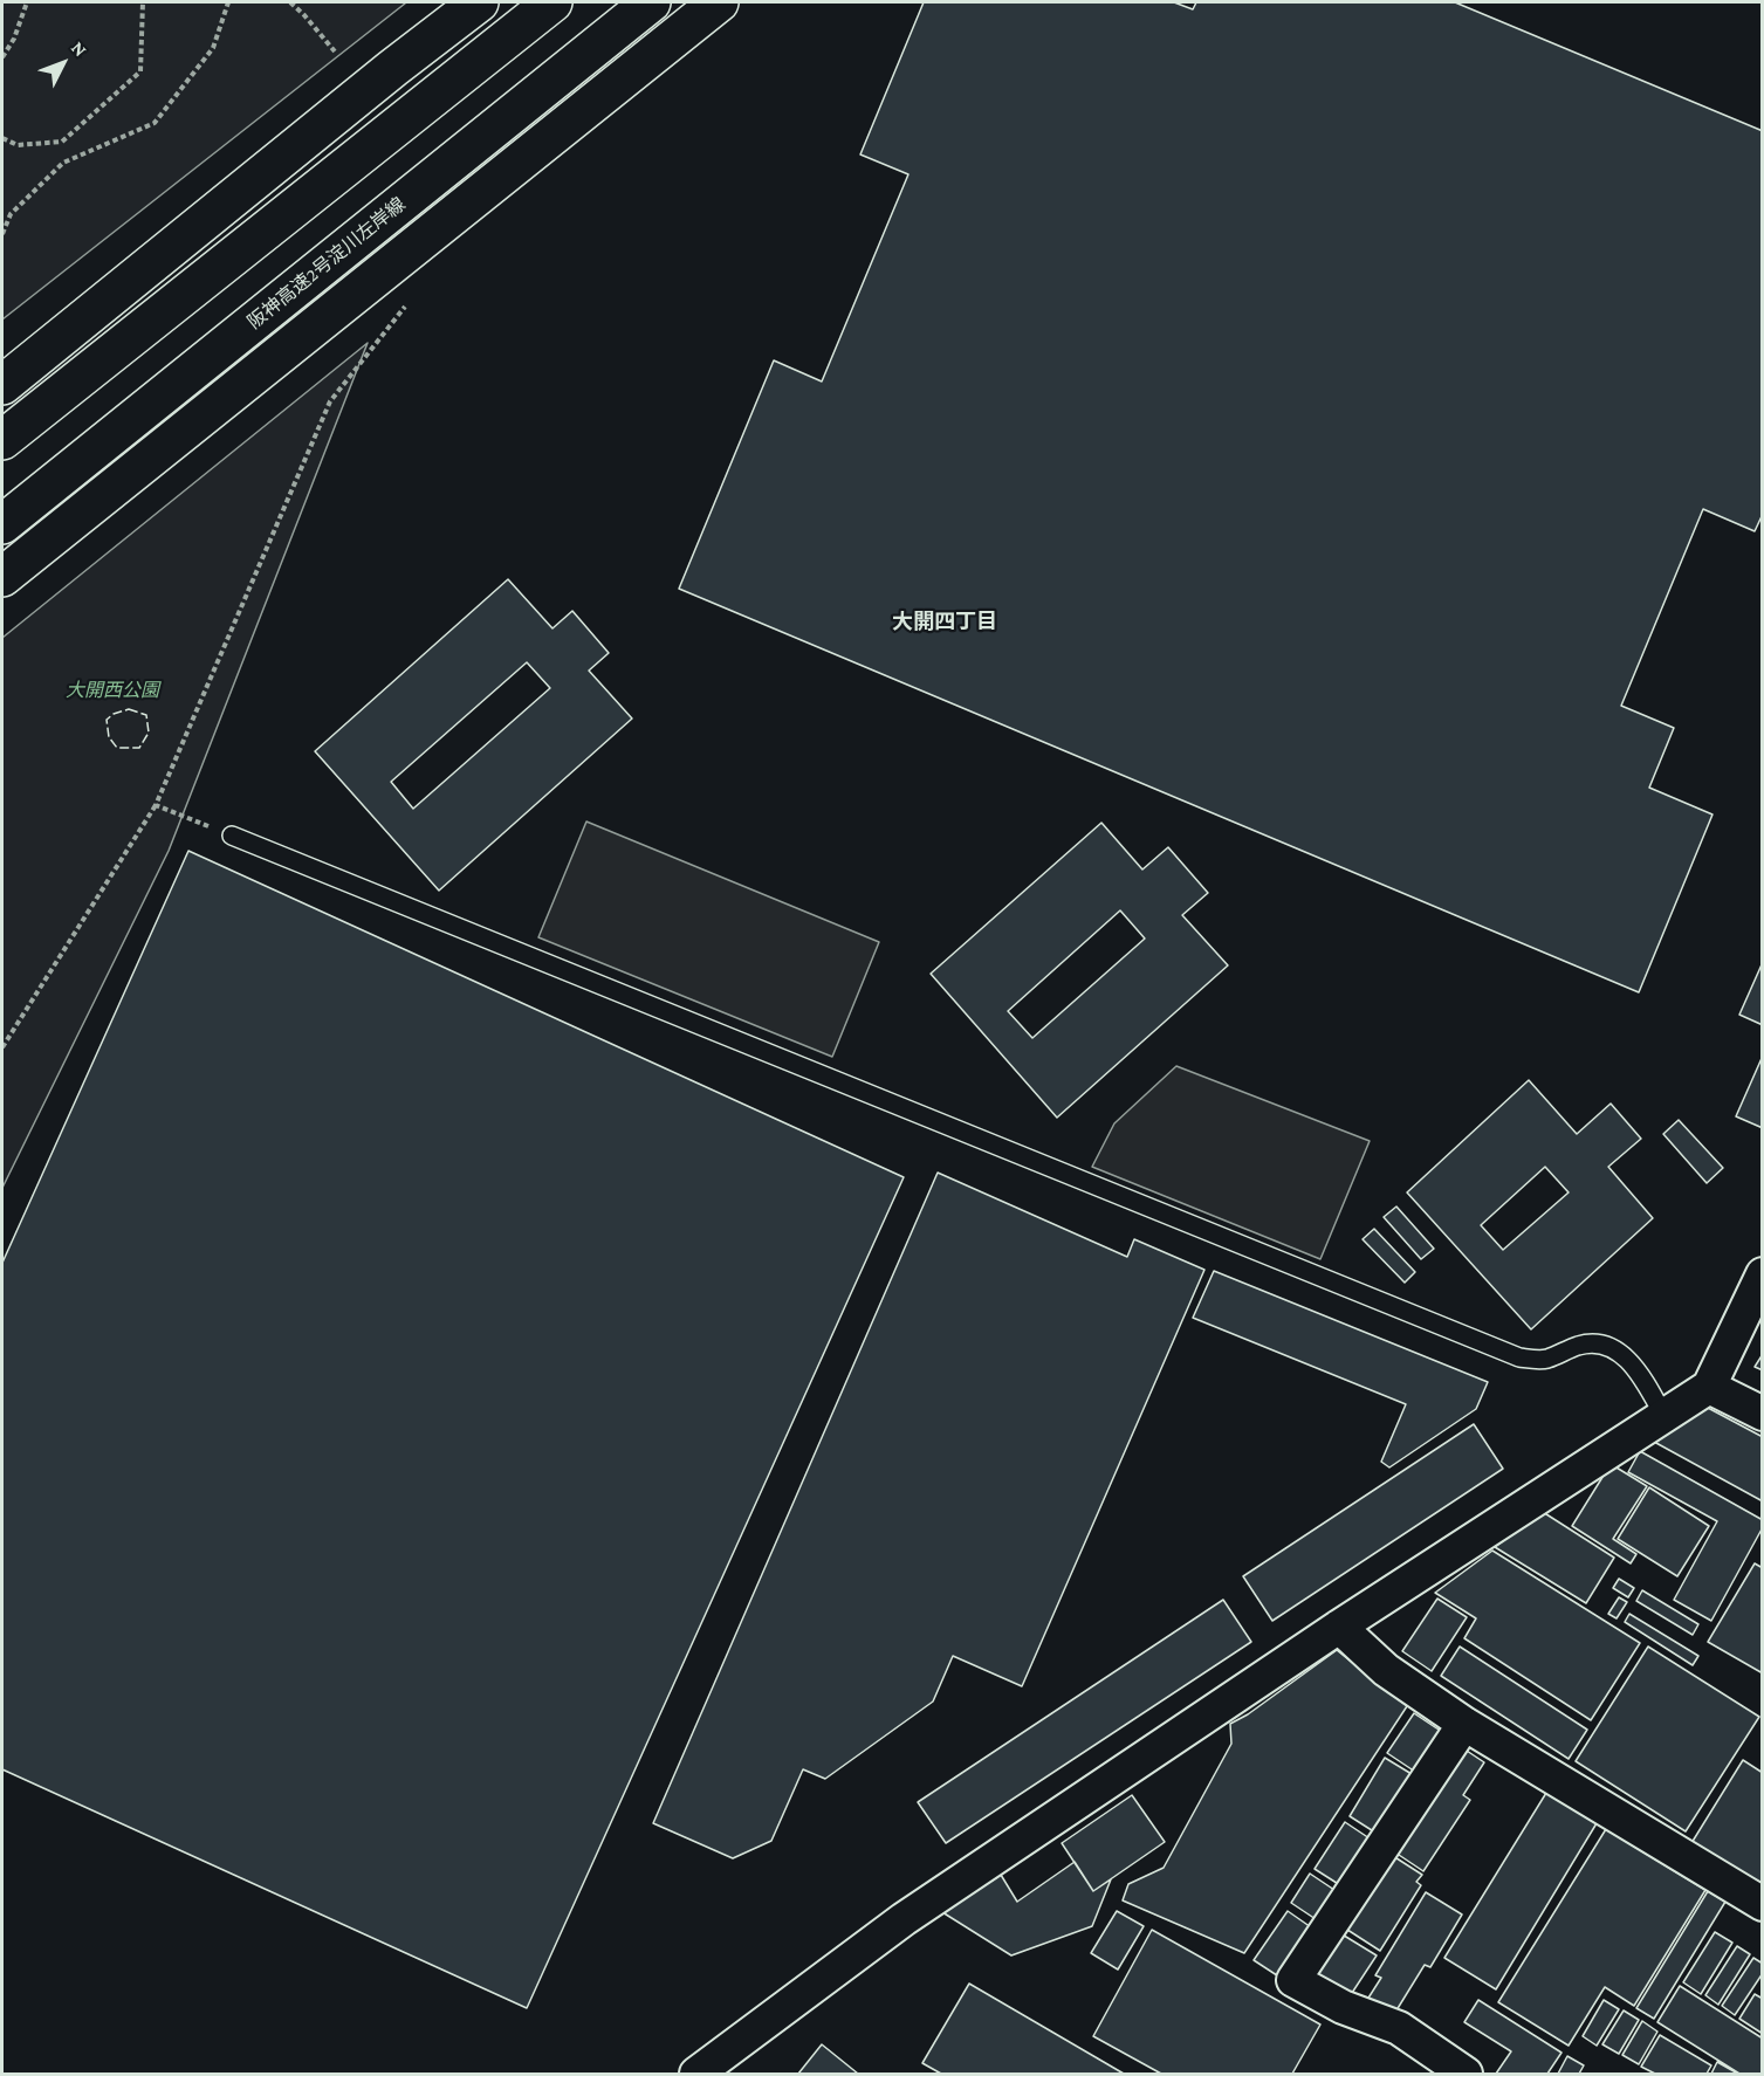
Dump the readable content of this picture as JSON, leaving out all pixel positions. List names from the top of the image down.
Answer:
{
  "streets": {
    "main road": ["阪神高速2号淀川左岸線"]
  },
  "districts": ["大開四丁目"],
  "parks": ["大開西公園"],
  "north": "top right"
}
